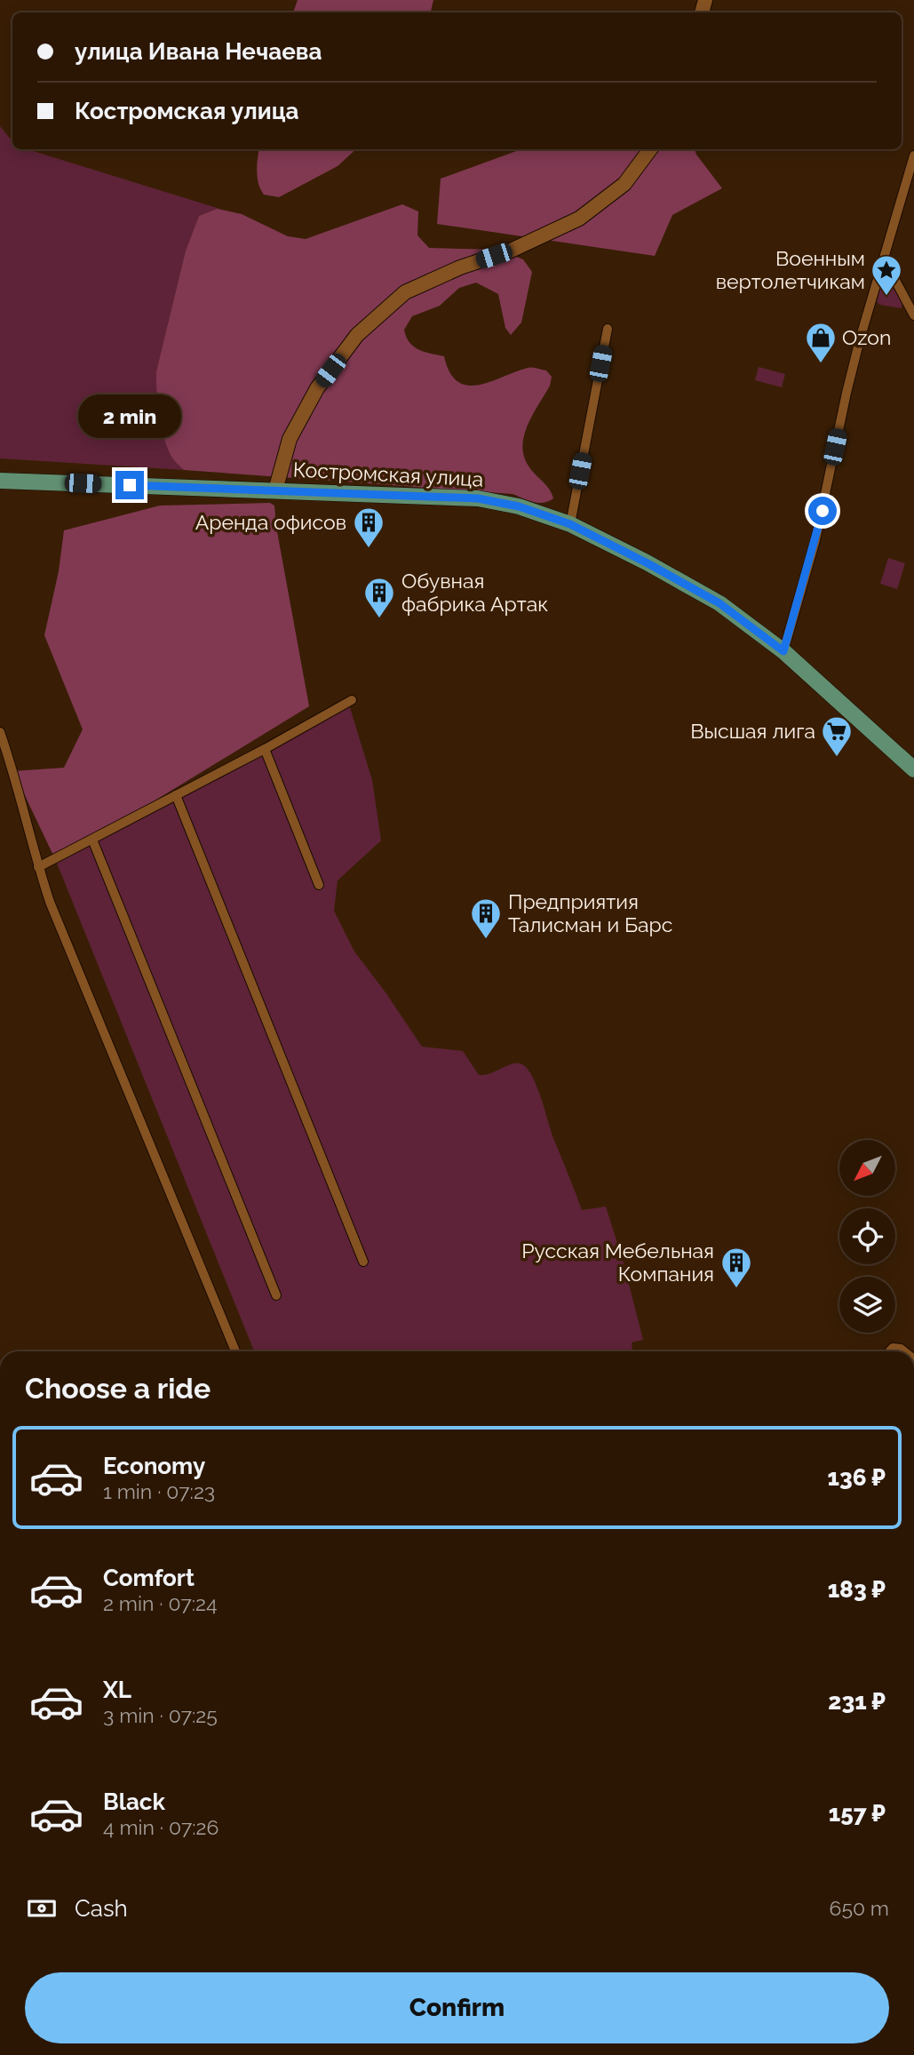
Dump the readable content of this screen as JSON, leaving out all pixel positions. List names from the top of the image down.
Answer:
{
  "streets": {
    "main road": ["Костромская улица"]
  },
  "places": {
    "place": ["Военным вертолетчикам"],
    "shop": ["Ozon"],
    "building": [
      "Аренда офисов",
      "Обувная фабрика Артак",
      "Предприятия Талисман и Барс",
      "Русская Мебельная Компания"
    ],
    "supermarket": ["Высшая лига"]
  },
  "north": "bottom left",
  "page": {
    "banner": ["улица Ивана Нечаева", "Костромская улица"],
    "bubble": "2 min",
    "heading": "Choose a ride",
    "list": [
      {
        "name": "Economy",
        "note": "1 min · 07:23",
        "value": "136 ₽"
      },
      {
        "name": "Comfort",
        "note": "2 min · 07:24",
        "value": "183 ₽"
      },
      {
        "name": "XL",
        "note": "3 min · 07:25",
        "value": "231 ₽"
      },
      {
        "name": "Black",
        "note": "4 min · 07:26",
        "value": "157 ₽"
      }
    ],
    "pay": ["Cash", "650 m"],
    "buttons": "Confirm"
  }
}
